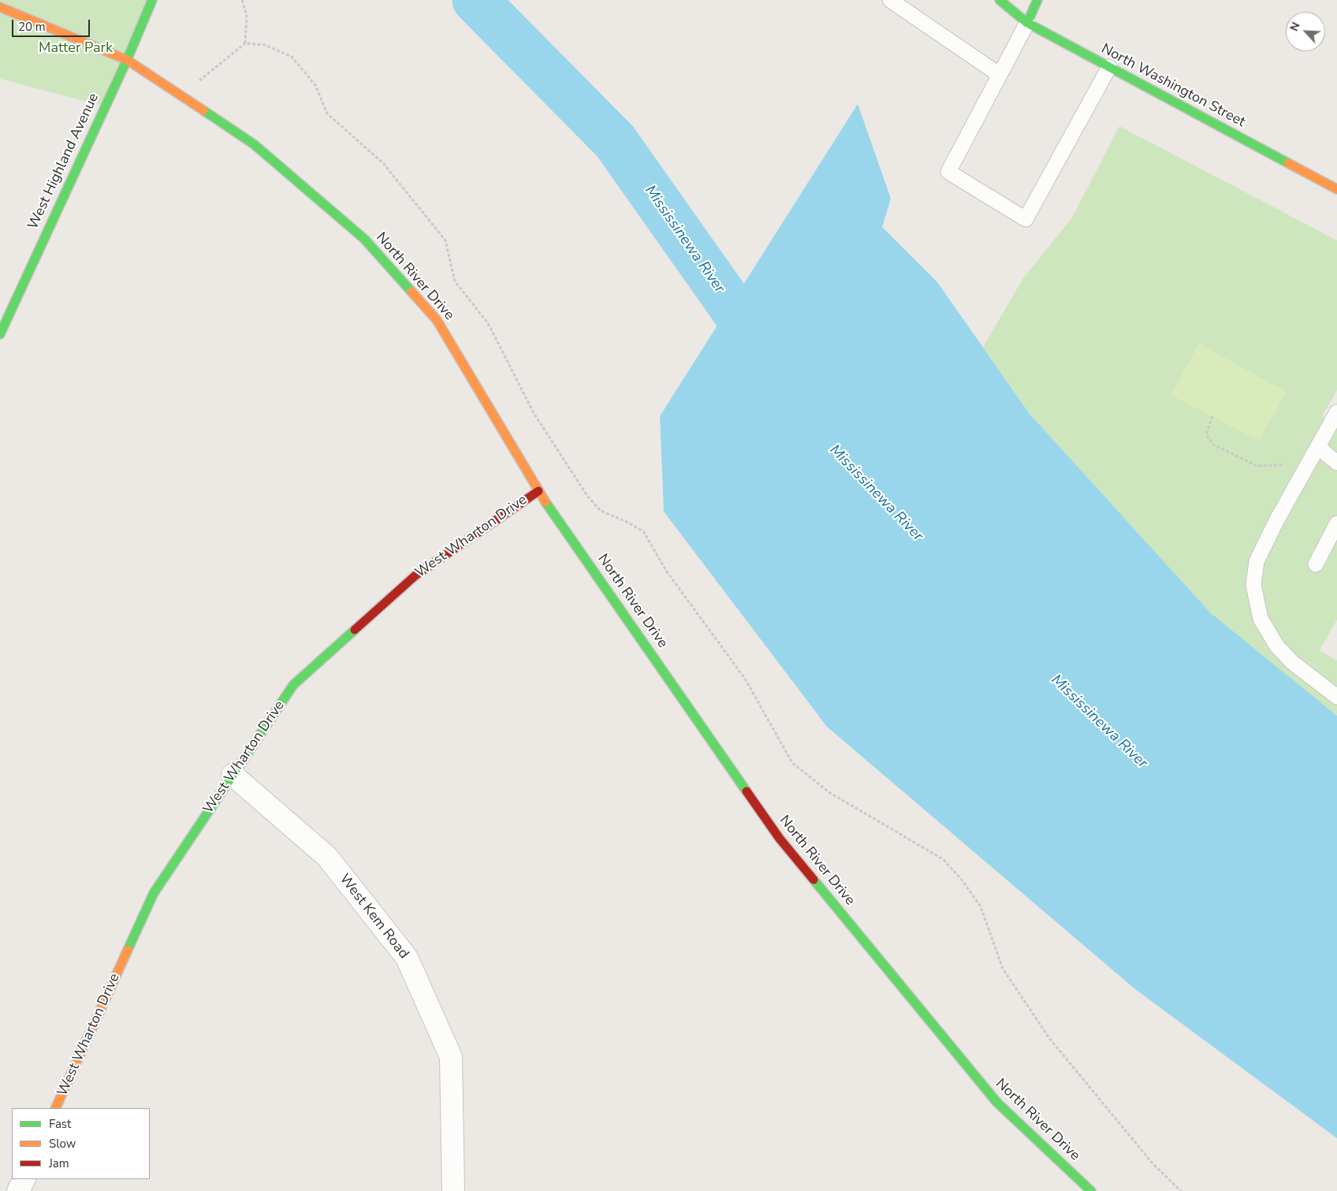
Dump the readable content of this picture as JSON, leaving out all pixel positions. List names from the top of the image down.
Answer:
{
  "streets": {
    "street": [
      "North Washington Street",
      "West Highland Avenue",
      "North River Drive",
      "West Wharton Drive",
      "West Kem Road"
    ]
  },
  "crossings": [
    ["West Highland Avenue", "North River Drive"],
    ["North River Drive", "West Wharton Drive"],
    ["West Wharton Drive", "West Kem Road"]
  ],
  "water": ["Mississinewa River"],
  "parks": ["Matter Park"],
  "legend": ["Fast", "Slow", "Jam"],
  "scale_bar": "20 m",
  "north": "top left"
}
